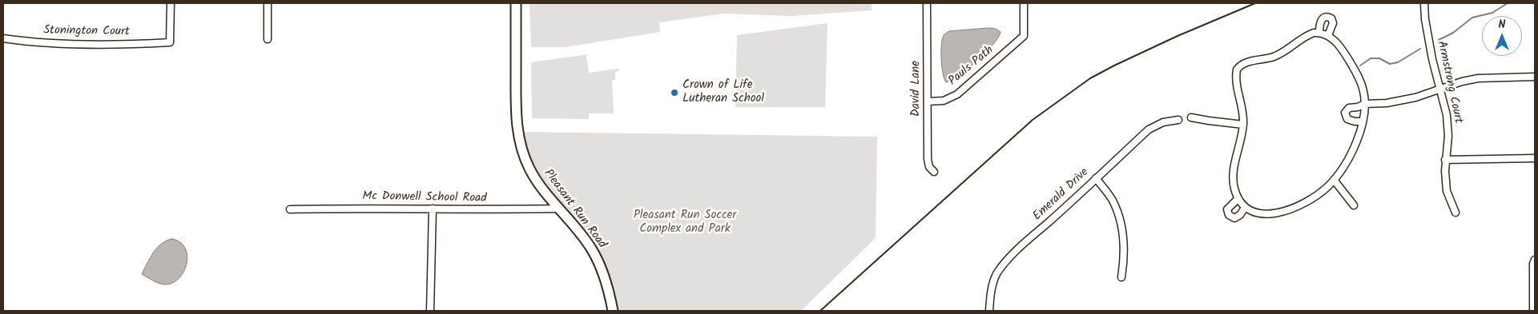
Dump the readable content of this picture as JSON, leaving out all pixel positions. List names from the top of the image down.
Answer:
{
  "streets": {
    "main road": ["Pleasant Run Road"],
    "street": [
      "Stonington Court",
      "Pauls Path",
      "Armstrong Court",
      "David Lane",
      "Emerald Drive",
      "Mc Donwell School Road"
    ]
  },
  "crossings": [
    ["Pauls Path", "David Lane"],
    ["Mc Donwell School Road", "Pleasant Run Road"]
  ],
  "parks": ["Pleasant Run Soccer Complex and Park"],
  "places": ["Crown of Life Lutheran School"],
  "north": "top"
}
